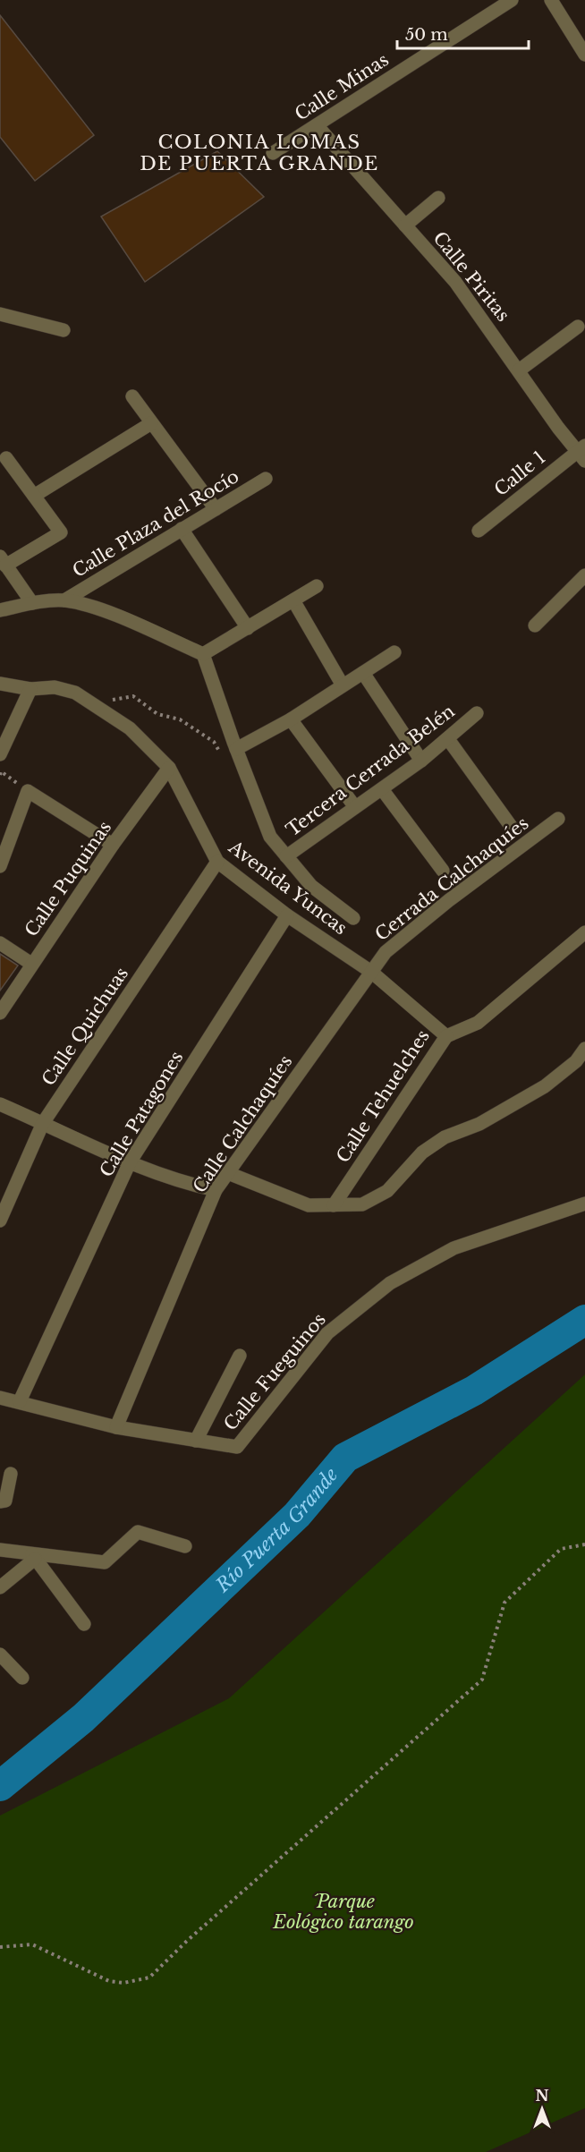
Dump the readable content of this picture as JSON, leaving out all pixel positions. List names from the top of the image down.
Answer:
{
  "streets": {
    "street": [
      "Calle Minas",
      "Calle Piritas",
      "Calle 1",
      "Calle Plaza del Rocío",
      "Tercera Cerrada Belén",
      "Calle Puquinas",
      "Cerrada Calchaquíes",
      "Avenida Yuncas",
      "Calle Quichuas",
      "Calle Tehuelches",
      "Calle Patagones",
      "Calle Calchaquíes",
      "Calle Fueguinos"
    ]
  },
  "crossings": [
    ["Calle Minas", "Calle Piritas"],
    ["Calle Piritas", "Calle 1"],
    ["Calle Puquinas", "Avenida Yuncas"],
    ["Cerrada Calchaquíes", "Avenida Yuncas"],
    ["Cerrada Calchaquíes", "Calle Tehuelches"],
    ["Cerrada Calchaquíes", "Calle Calchaquíes"],
    ["Avenida Yuncas", "Calle Quichuas"],
    ["Avenida Yuncas", "Calle Tehuelches"],
    ["Avenida Yuncas", "Calle Patagones"],
    ["Avenida Yuncas", "Calle Calchaquíes"],
    ["Calle Tehuelches", "Calle Calchaquíes"],
    ["Calle Patagones", "Calle Fueguinos"],
    ["Calle Calchaquíes", "Calle Fueguinos"]
  ],
  "districts": ["COLONIA LOMAS DE PUERTA GRANDE"],
  "water": ["Río Puerta Grande"],
  "parks": ["´Parque Eológico tarango"],
  "scale_bar": "50 m",
  "north": "top"
}
